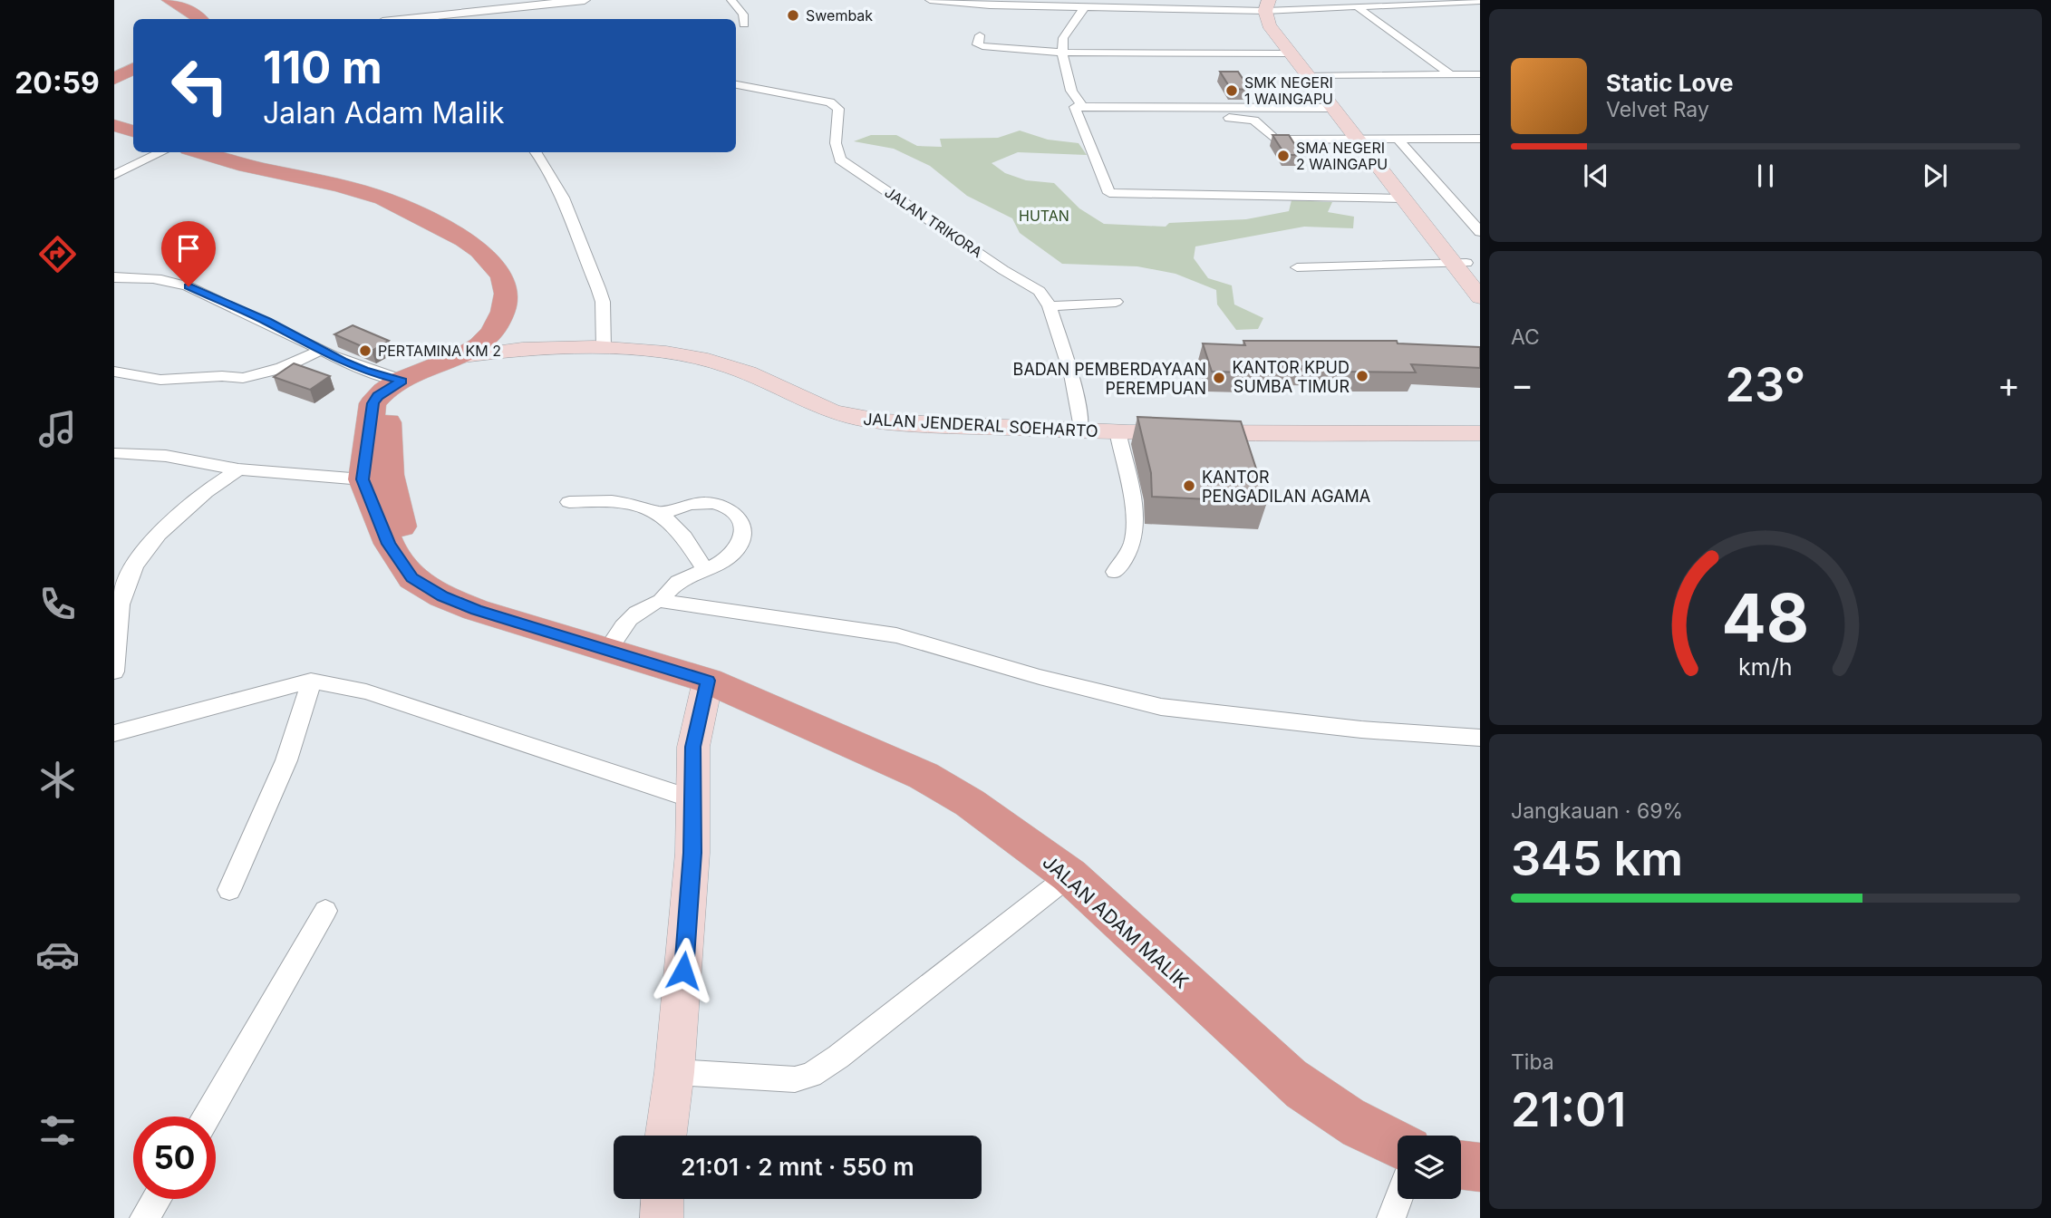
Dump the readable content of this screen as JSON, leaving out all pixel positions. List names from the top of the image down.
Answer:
{
  "streets": {
    "highway": ["JALAN ADAM MALIK"],
    "main road": ["JALAN JENDERAL SOEHARTO"],
    "street": ["JALAN TRIKORA"]
  },
  "crossings": [
    ["JALAN TRIKORA", "JALAN JENDERAL SOEHARTO"]
  ],
  "parks": ["HUTAN"],
  "places": [
    "Swembak",
    "SMK NEGERI 1 WAINGAPU",
    "SMA NEGERI 2 WAINGAPU",
    "PERTAMINA KM 2",
    "KANTOR KPUD SUMBA TIMUR",
    "BADAN PEMBERDAYAAN PEREMPUAN",
    "KANTOR PENGADILAN AGAMA"
  ],
  "page": {
    "tabs": "20:59",
    "turn": ["110 m", "Jalan Adam Malik"],
    "song": ["Static Love", "Velvet Ray"],
    "tile": [
      "AC",
      ["Jangkauan · 69%", "345 km"],
      ["Tiba", "21:01"]
    ],
    "heat": ["−", "23°", "+"],
    "limit": "50",
    "trip": "21:01 · 2 mnt · 550 m",
    "gauge": ["48", "km/h"]
  }
}
